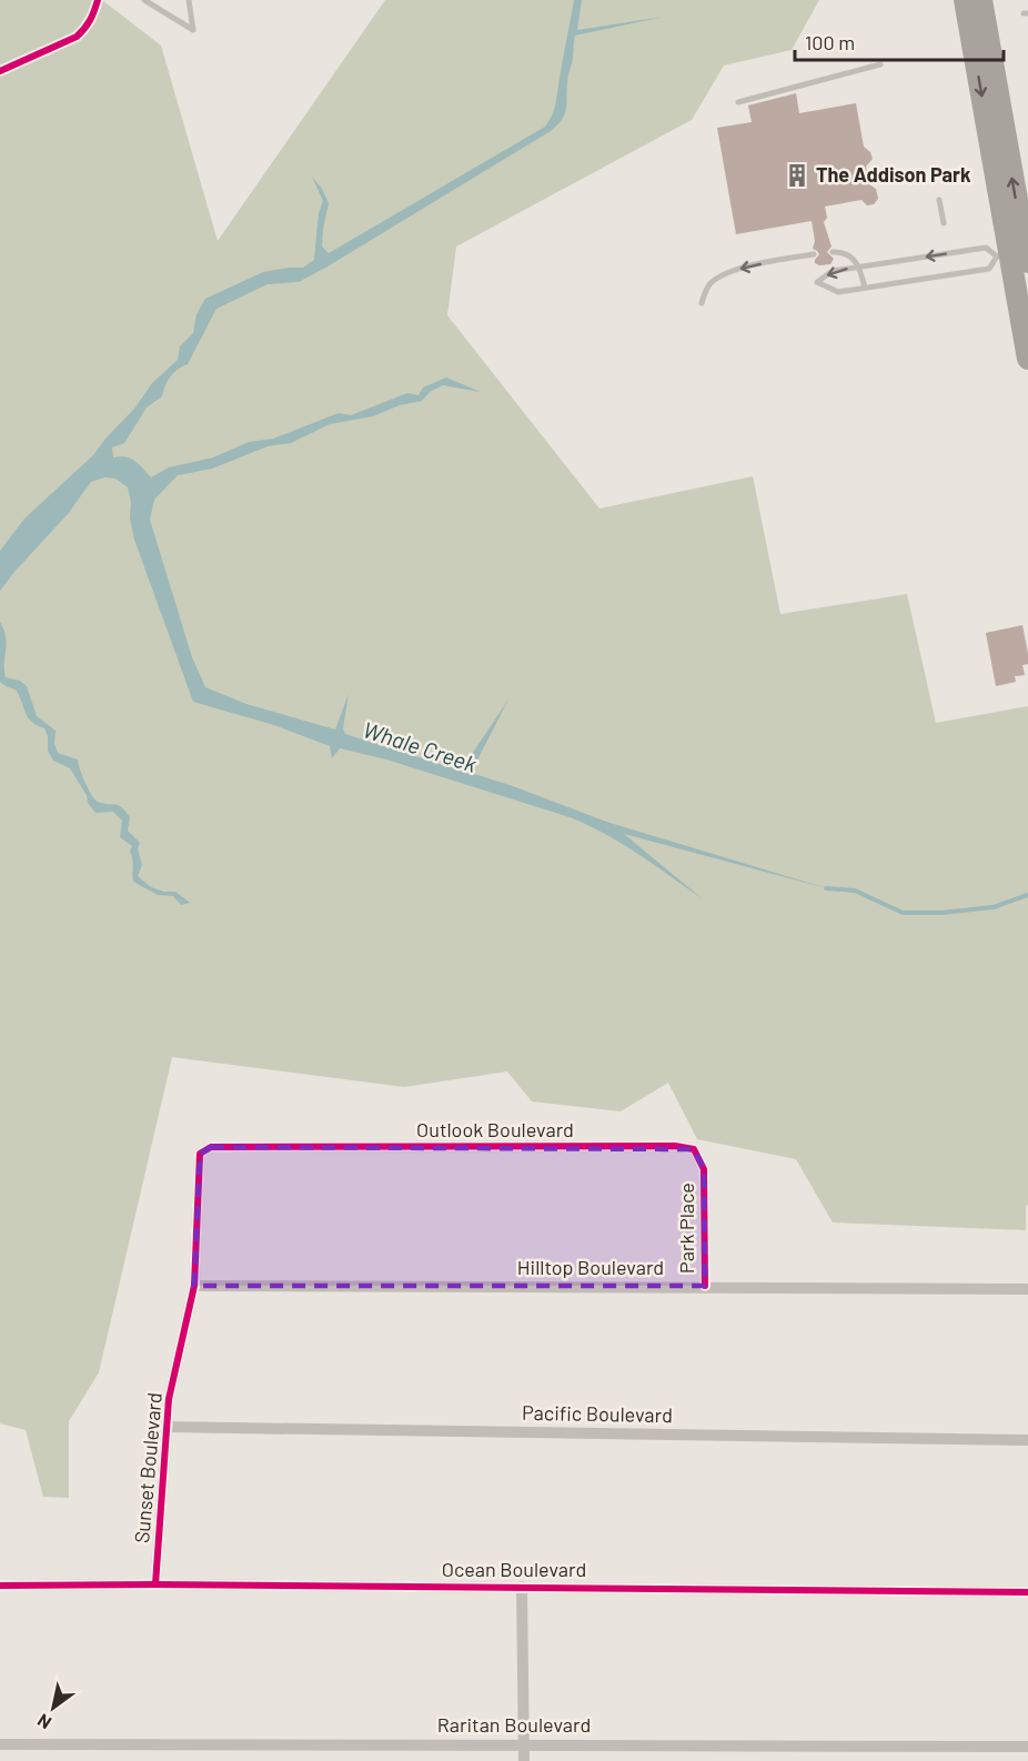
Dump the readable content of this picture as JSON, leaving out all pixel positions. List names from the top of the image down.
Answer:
{
  "streets": {
    "street": [
      "Outlook Boulevard",
      "Park Place",
      "Hilltop Boulevard",
      "Pacific Boulevard",
      "Sunset Boulevard",
      "Ocean Boulevard",
      "Raritan Boulevard"
    ]
  },
  "crossings": [
    ["Outlook Boulevard", "Park Place"],
    ["Outlook Boulevard", "Sunset Boulevard"],
    ["Park Place", "Hilltop Boulevard"],
    ["Hilltop Boulevard", "Sunset Boulevard"],
    ["Pacific Boulevard", "Sunset Boulevard"],
    ["Sunset Boulevard", "Ocean Boulevard"]
  ],
  "water": ["Whale Creek"],
  "places": {
    "building": ["The Addison Park"]
  },
  "scale_bar": "100 m",
  "north": "bottom left"
}
